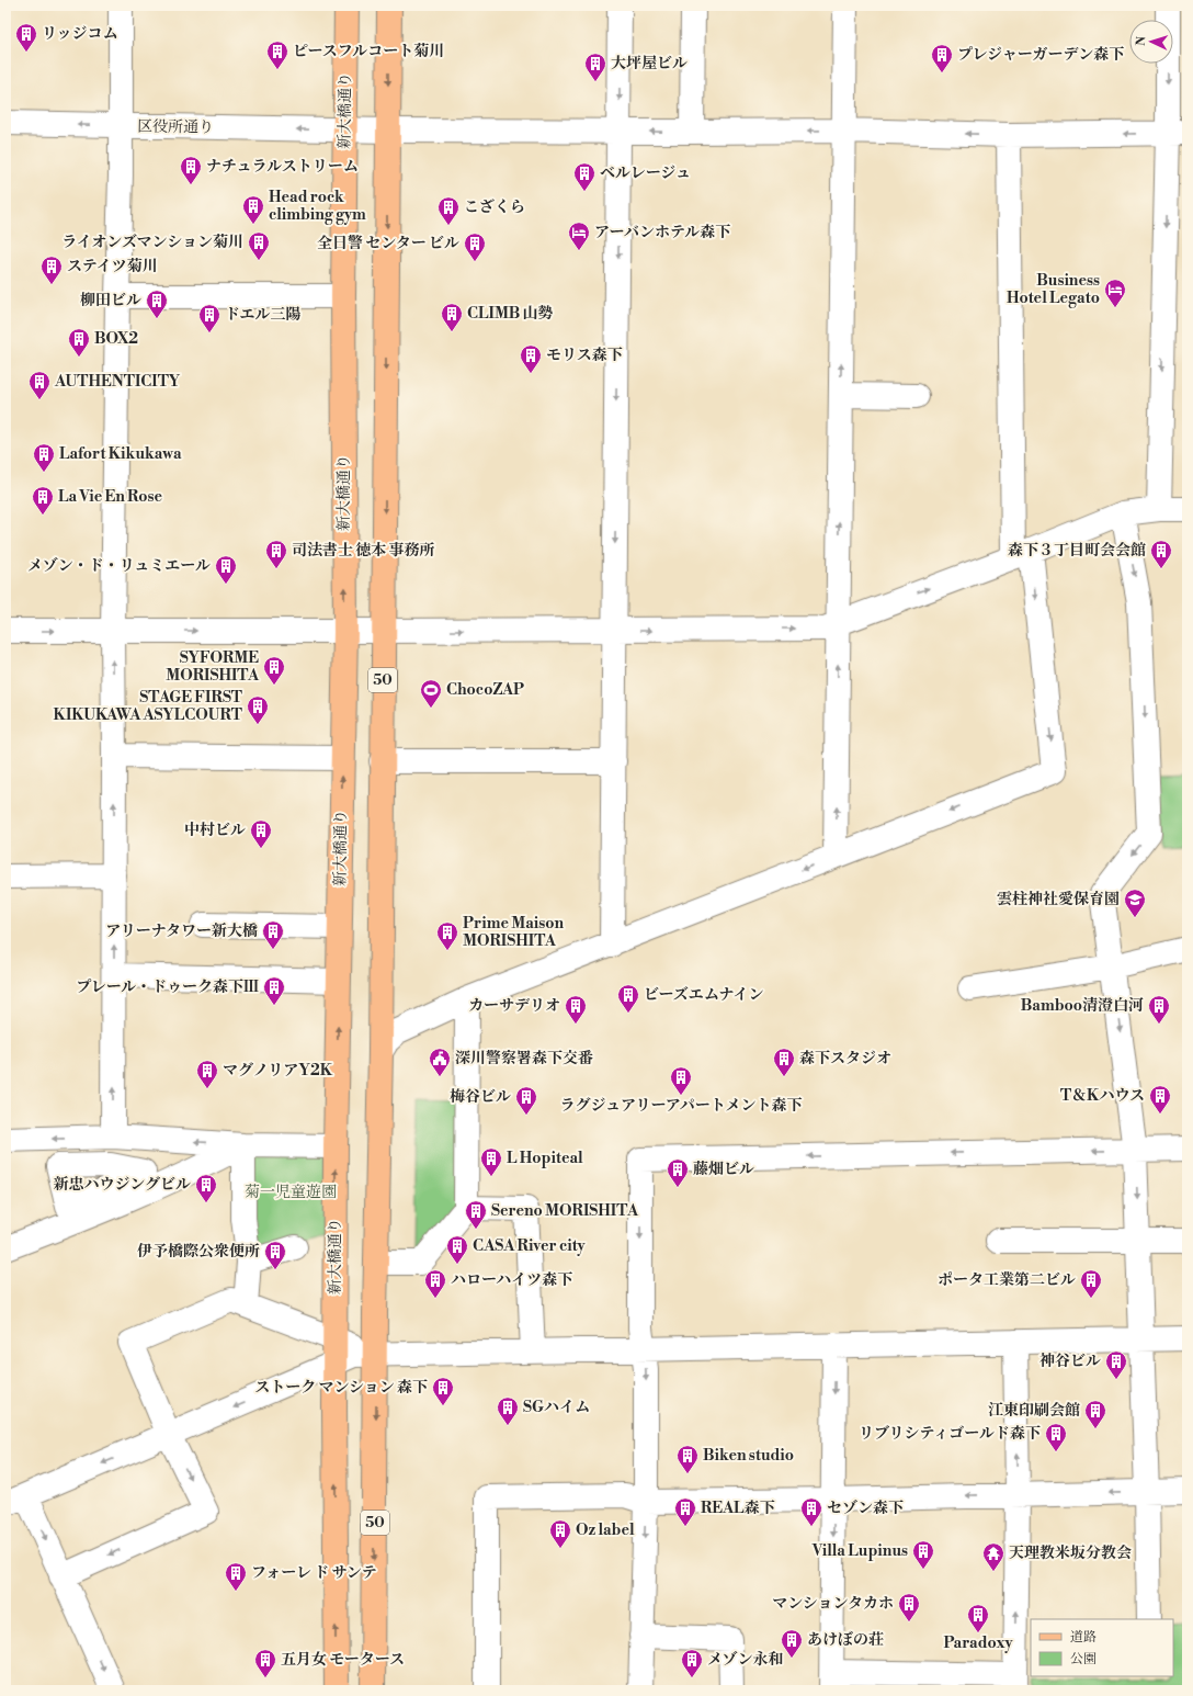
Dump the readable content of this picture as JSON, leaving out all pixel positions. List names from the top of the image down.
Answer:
{
  "streets": {
    "main road": ["新大橋通り", "50"],
    "street": ["区役所通り"]
  },
  "crossings": [
    ["新大橋通り", "区役所通り"],
    ["区役所通り", "50"]
  ],
  "one_way": ["区役所通り"],
  "parks": ["菊一児童遊園"],
  "places": {
    "building": [
      "リッジコム",
      "ピースフルコート菊川",
      "プレジャーガーデン森下",
      "大坪屋ビル",
      "ナチュラルストリーム",
      "ベルレージュ",
      "Head rock climbing gym",
      "こざくら",
      "ライオンズマンション菊川",
      "全日警 センター ビル",
      "ステイツ菊川",
      "柳田ビル",
      "CLIMB 山勢",
      "ドエル三陽",
      "BOX2",
      "モリス森下",
      "AUTHENTICITY",
      "Lafort Kikukawa",
      "La Vie En Rose",
      "司法書士 徳本 事務所",
      "森下３丁目町会会館",
      "メゾン・ド・リュミエール",
      "SYFORME MORISHITA",
      "STAGE FIRST KIKUKAWA ASYLCOURT",
      "中村ビル",
      "アリーナタワー新大橋",
      "Prime Maison MORISHITA",
      "プレール・ドゥーク森下Ⅲ",
      "ビーズエムナイン",
      "カーサデリオ",
      "Bamboo清澄白河",
      "森下スタジオ",
      "マグノリアY2K",
      "ラグジュアリーアパートメント森下",
      "T＆Kハウス",
      "梅谷ビル",
      "L Hopiteal",
      "藤畑ビル",
      "新忠ハウジングビル",
      "Sereno MORISHITA",
      "CASA River city",
      "伊予橋際公衆便所",
      "ハローハイツ森下",
      "ポータ工業第二ビル",
      "神谷ビル",
      "ストーク マンション 森下",
      "SGハイム",
      "江東印刷会館",
      "リブリシティゴールド森下",
      "Biken studio",
      "REAL森下",
      "セゾン森下",
      "Oz label",
      "Villa Lupinus",
      "フォーレ ド サンテ",
      "マンションタカホ",
      "Paradoxy",
      "あけぼの荘",
      "五月女 モータース",
      "メゾン永和"
    ],
    "hotel": ["アーバンホテル森下", "Business Hotel Legato"],
    "sports": ["ChocoZAP"],
    "school or university": ["雲柱神社愛保育園"],
    "public building": ["深川警察署森下交番"],
    "temple": ["天理教米坂分教会"]
  },
  "legend": ["道路", "公園"],
  "north": "left"
}
